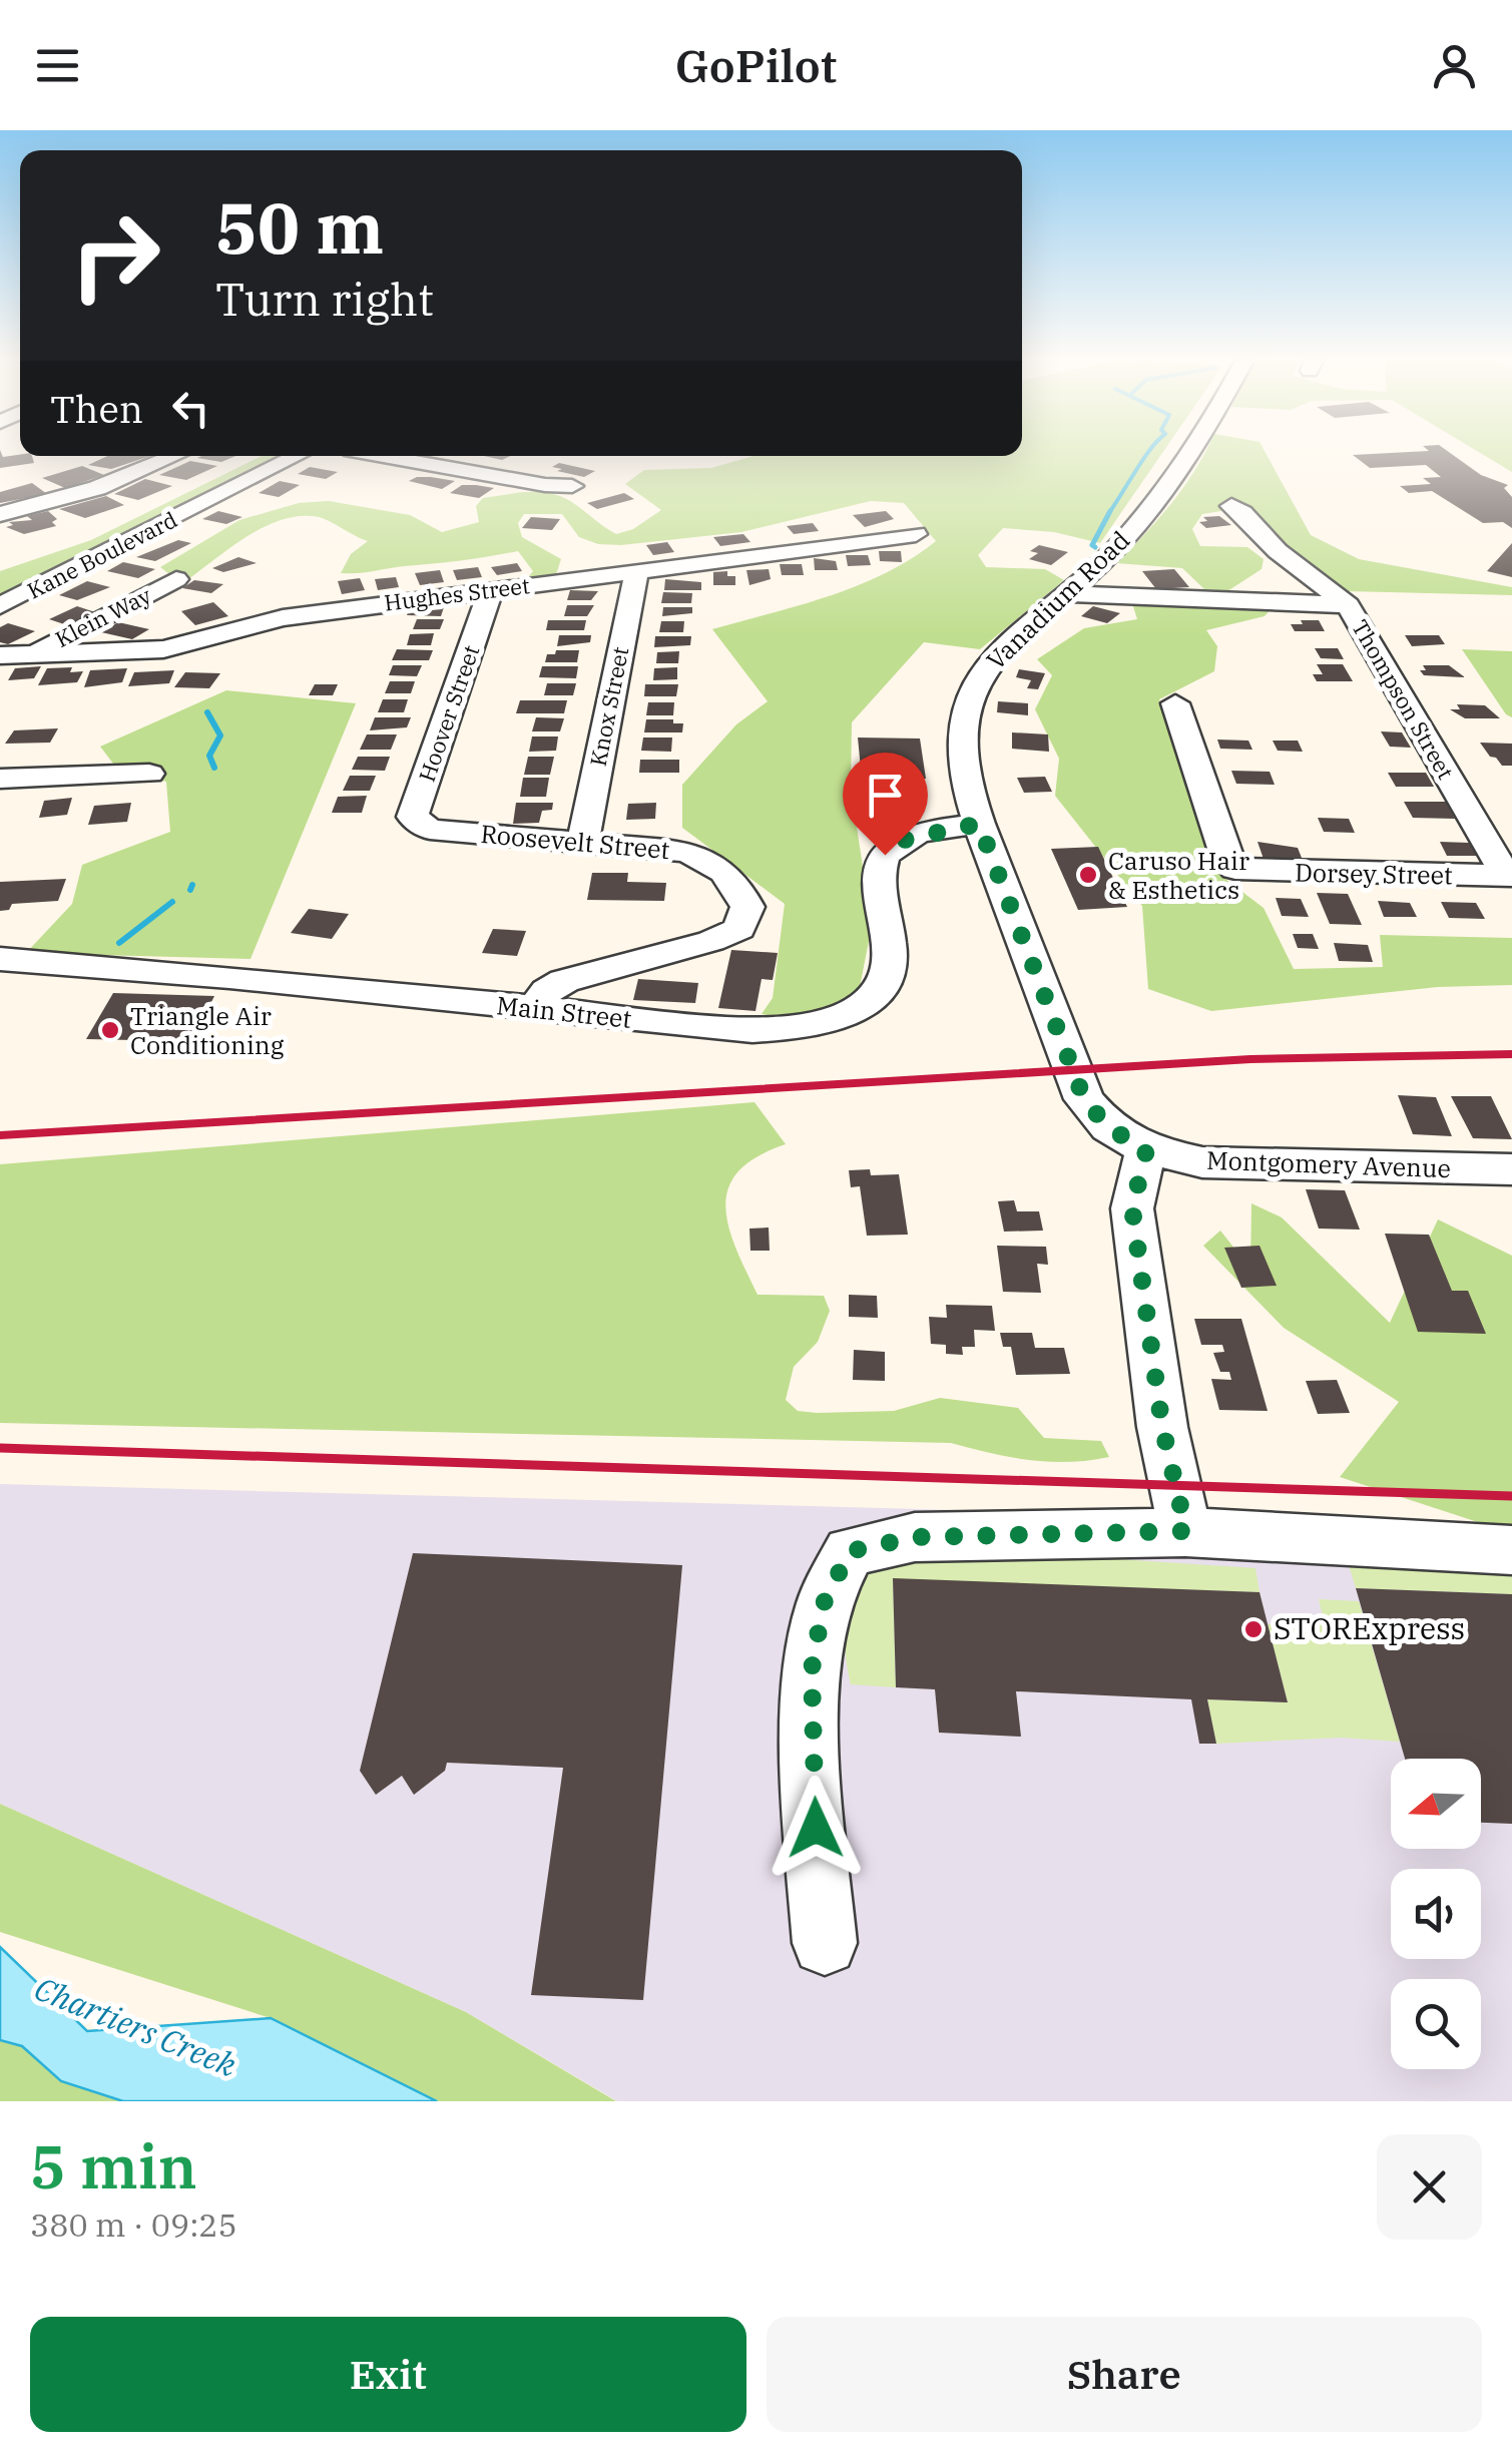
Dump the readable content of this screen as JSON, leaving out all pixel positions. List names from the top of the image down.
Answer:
{
  "streets": {
    "street": [
      "Kane Boulevard",
      "Hughes Street",
      "Vanadium Road",
      "Klein Way",
      "Thompson Street",
      "Knox Street",
      "Hoover Street",
      "Roosevelt Street",
      "Dorsey Street",
      "Main Street",
      "Montgomery Avenue"
    ]
  },
  "crossings": [
    ["Hughes Street", "Klein Way"],
    ["Hughes Street", "Knox Street"],
    ["Hughes Street", "Hoover Street"],
    ["Vanadium Road", "Main Street"],
    ["Vanadium Road", "Montgomery Avenue"],
    ["Thompson Street", "Dorsey Street"],
    ["Knox Street", "Roosevelt Street"],
    ["Hoover Street", "Roosevelt Street"],
    ["Roosevelt Street", "Main Street"]
  ],
  "water": ["Chartiers Creek"],
  "places": ["Caruso Hair & Esthetics", "Triangle Air Conditioning", "STORExpress"],
  "north": "left",
  "page": {
    "header": "GoPilot",
    "turn": ["50 m", "Turn right"],
    "then": "Then",
    "heading": ["5 min", "380 m · 09:25"],
    "buttons": ["Exit", "Share"]
  }
}
